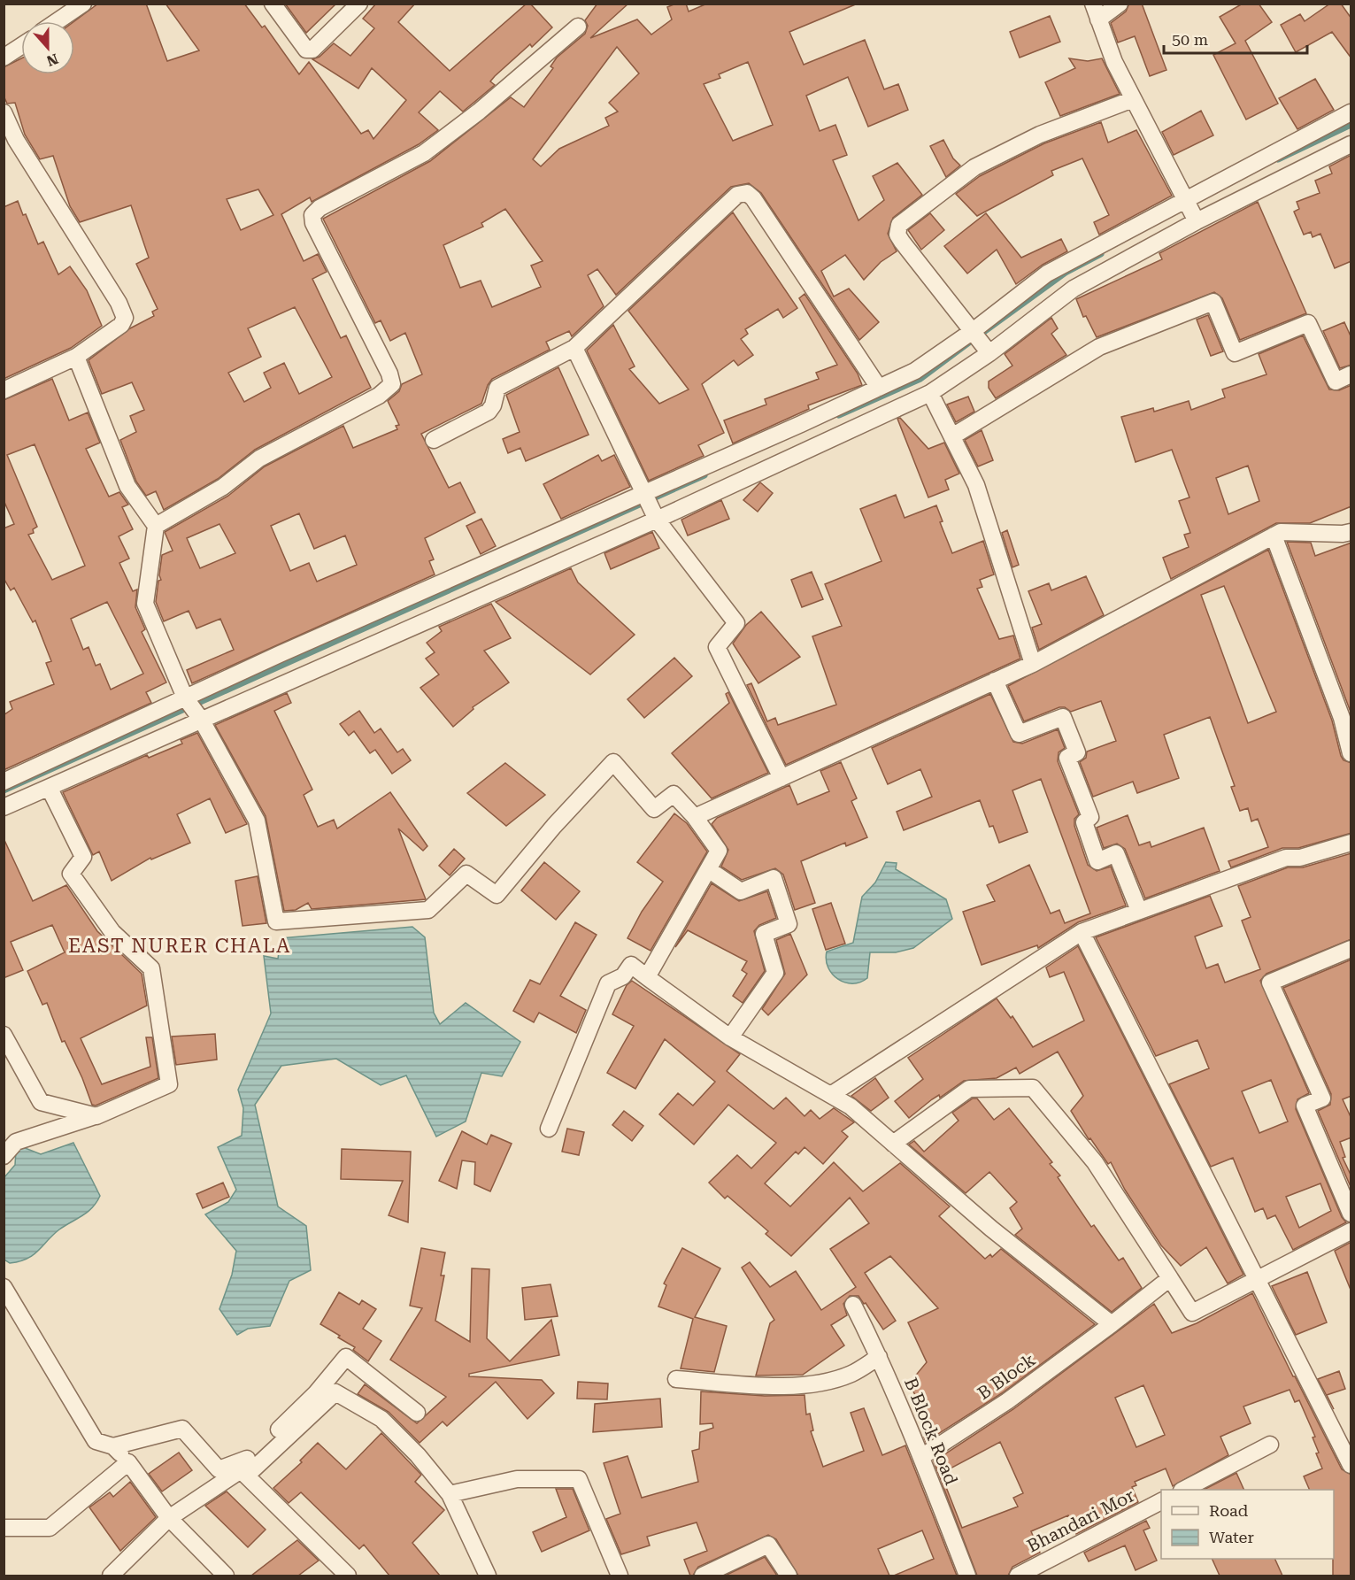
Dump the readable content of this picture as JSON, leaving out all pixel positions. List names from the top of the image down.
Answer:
{
  "streets": {
    "street": ["B Block", "B Block Road", "Bhandari Mor"]
  },
  "crossings": [
    ["B Block", "B Block Road"]
  ],
  "districts": ["EAST NURER CHALA"],
  "legend": ["Road", "Water"],
  "scale_bar": "50 m",
  "north": "bottom"
}
